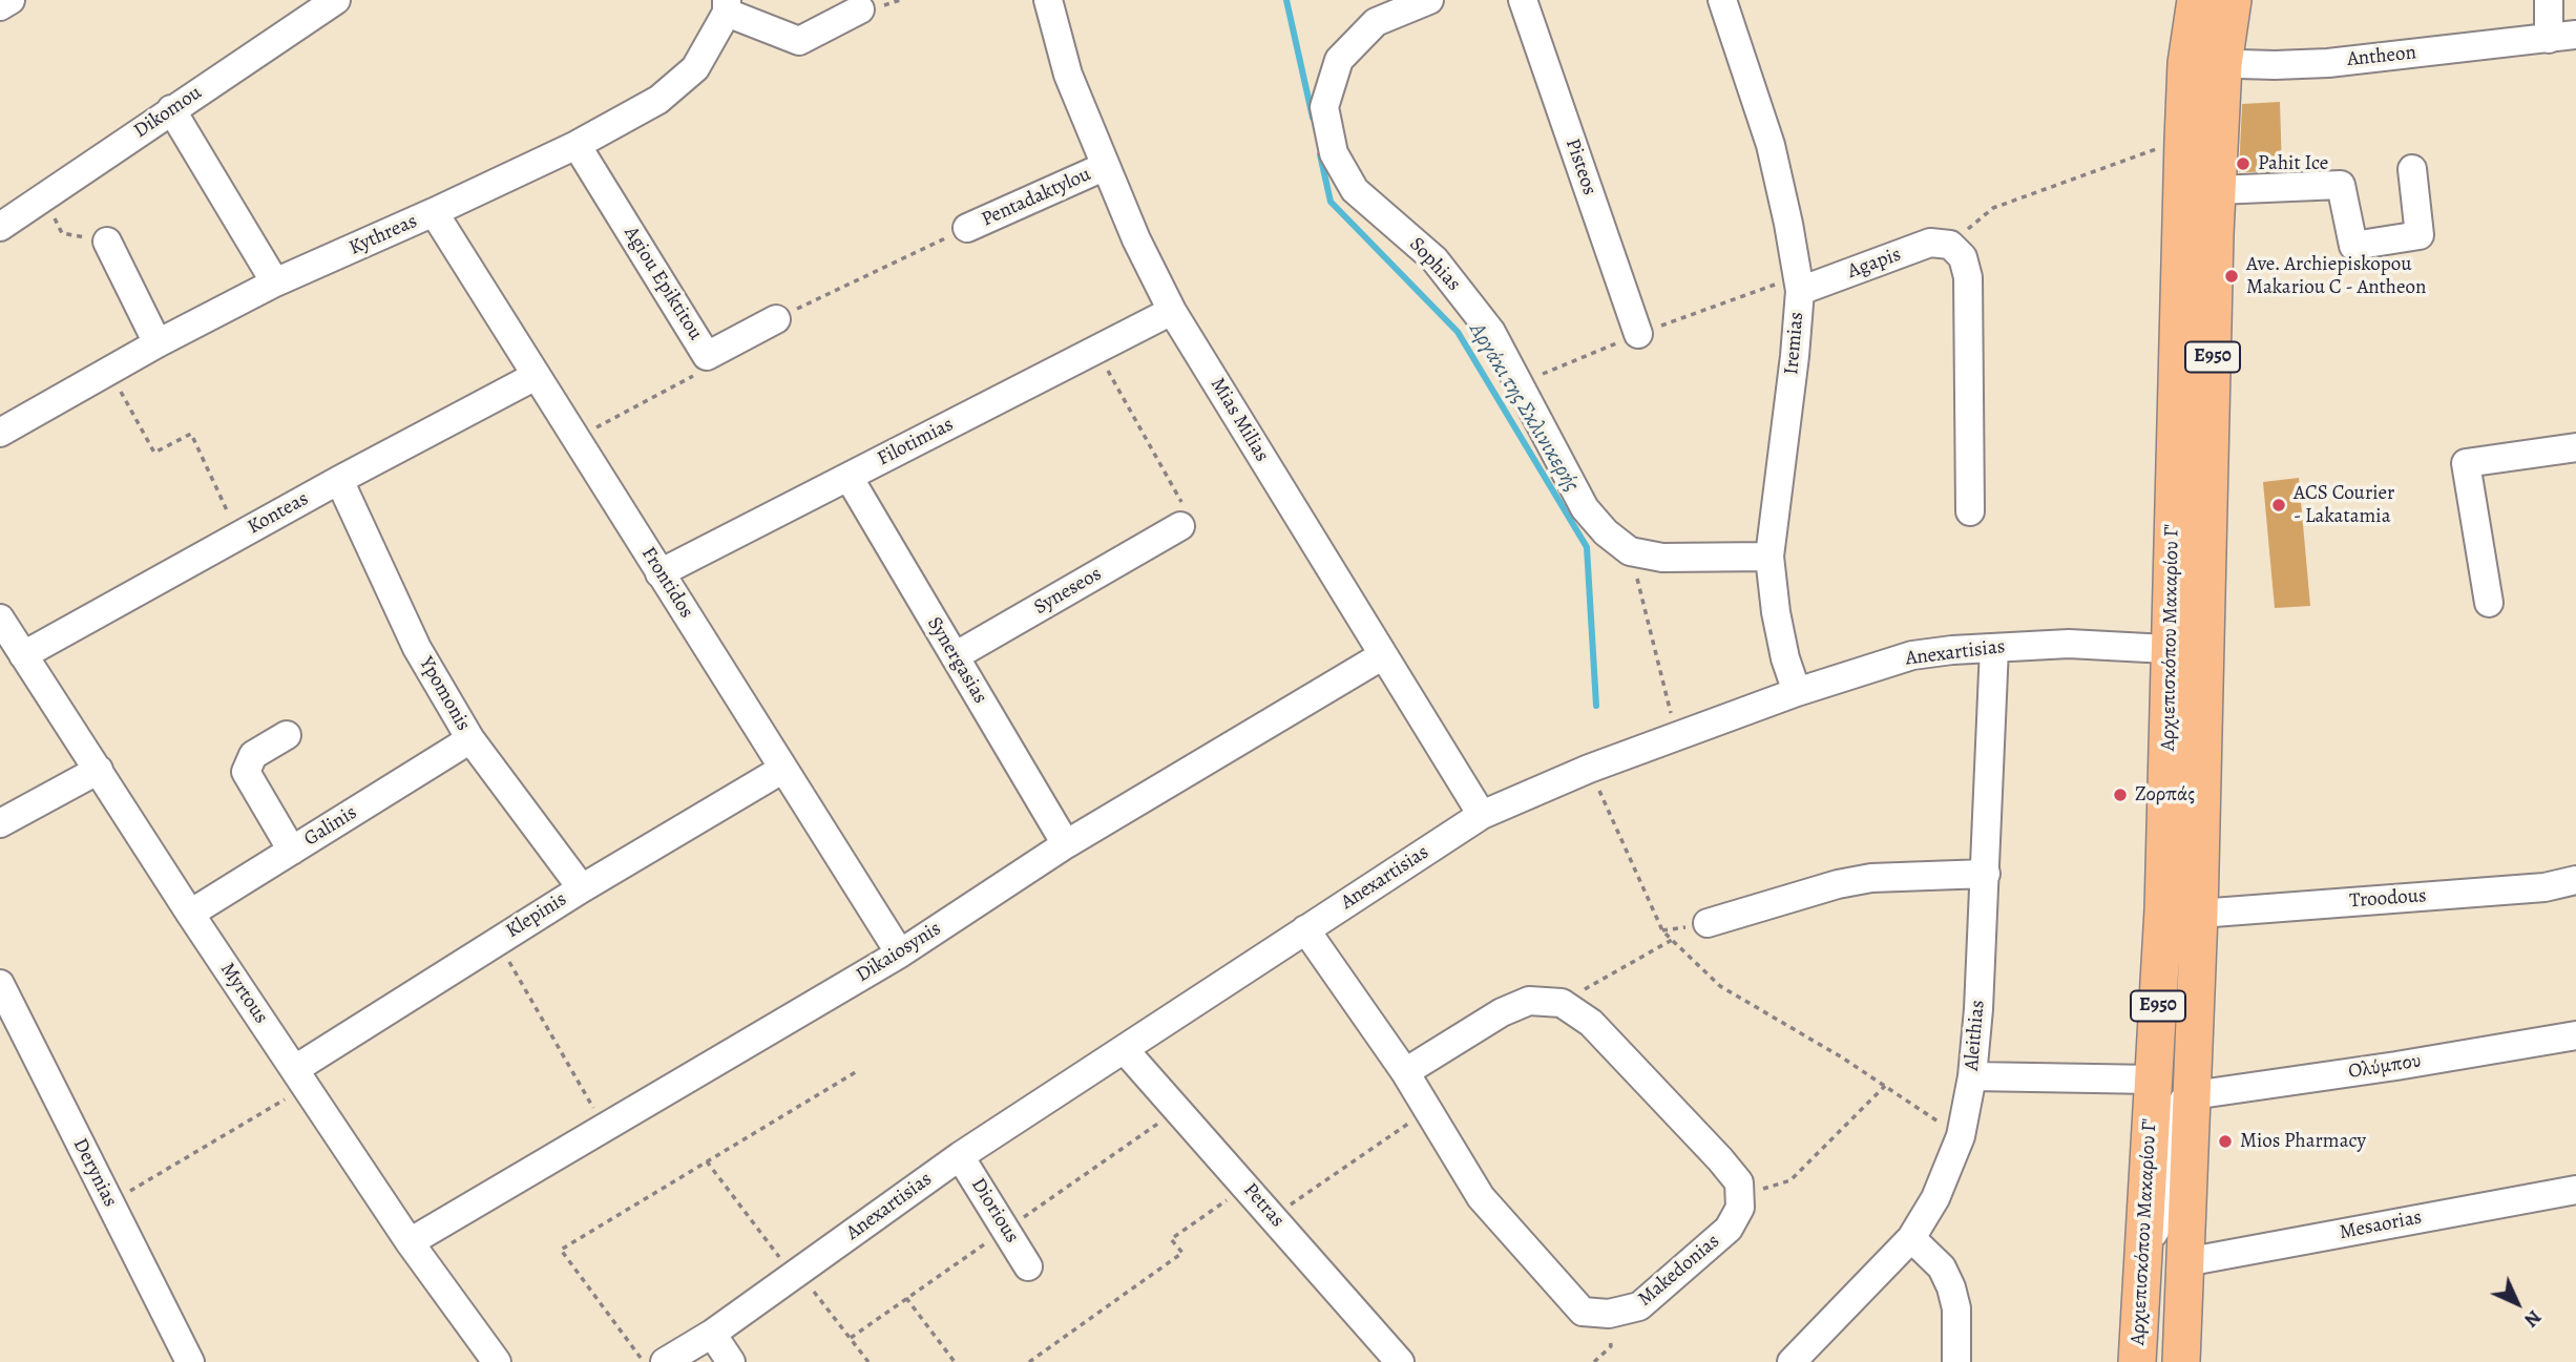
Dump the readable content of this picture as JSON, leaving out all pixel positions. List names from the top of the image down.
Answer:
{
  "streets": {
    "main road": ["E950", "Αρχιεπισκόπου Μακαρίου Γ'"],
    "street": [
      "Antheon",
      "Dikomou",
      "Pisteos",
      "Pentadaktylou",
      "Kythreas",
      "Agapis",
      "Sophias",
      "Agiou Epiktitou",
      "Iremias",
      "Mias Milias",
      "Filotimias",
      "Konteas",
      "Frontidos",
      "Syneseos",
      "Anexartisias",
      "Synergasias",
      "Ypomonis",
      "Galinis",
      "Troodous",
      "Klepinis",
      "Dikaiosynis",
      "Myrtous",
      "Aleithias",
      "Ολύμπου",
      "Derynias",
      "Petras",
      "Diorious",
      "Mesaorias",
      "Makedonias"
    ]
  },
  "crossings": [
    ["Antheon", "Αρχιεπισκόπου Μακαρίου Γ'"],
    ["Pentadaktylou", "Mias Milias"],
    ["Kythreas", "Agiou Epiktitou"],
    ["Kythreas", "Frontidos"],
    ["Agapis", "Iremias"],
    ["Sophias", "Iremias"],
    ["Iremias", "Anexartisias"],
    ["Mias Milias", "Filotimias"],
    ["Mias Milias", "Anexartisias"],
    ["Mias Milias", "Dikaiosynis"],
    ["Filotimias", "Frontidos"],
    ["Filotimias", "Synergasias"],
    ["Konteas", "Frontidos"],
    ["Konteas", "Ypomonis"],
    ["Konteas", "Myrtous"],
    ["Frontidos", "Klepinis"],
    ["Frontidos", "Dikaiosynis"],
    ["Syneseos", "Synergasias"],
    ["Αρχιεπισκόπου Μακαρίου Γ'", "Anexartisias"],
    ["Αρχιεπισκόπου Μακαρίου Γ'", "Troodous"],
    ["Αρχιεπισκόπου Μακαρίου Γ'", "Ολύμπου"],
    ["Αρχιεπισκόπου Μακαρίου Γ'", "Mesaorias"],
    ["Anexartisias", "Aleithias"],
    ["Anexartisias", "Petras"],
    ["Anexartisias", "Diorious"],
    ["Anexartisias", "Makedonias"],
    ["Synergasias", "Dikaiosynis"],
    ["Ypomonis", "Galinis"],
    ["Ypomonis", "Klepinis"],
    ["Galinis", "Myrtous"],
    ["Klepinis", "Myrtous"],
    ["Dikaiosynis", "Myrtous"]
  ],
  "water": ["Αργάκι της Σκλινικερής"],
  "places": [
    "Pahit Ice",
    "Ave. Archiepiskopou Makariou C - Antheon",
    "ACS Courier - Lakatamia",
    "Ζορπάς",
    "Mios Pharmacy"
  ],
  "north": "bottom right"
}
